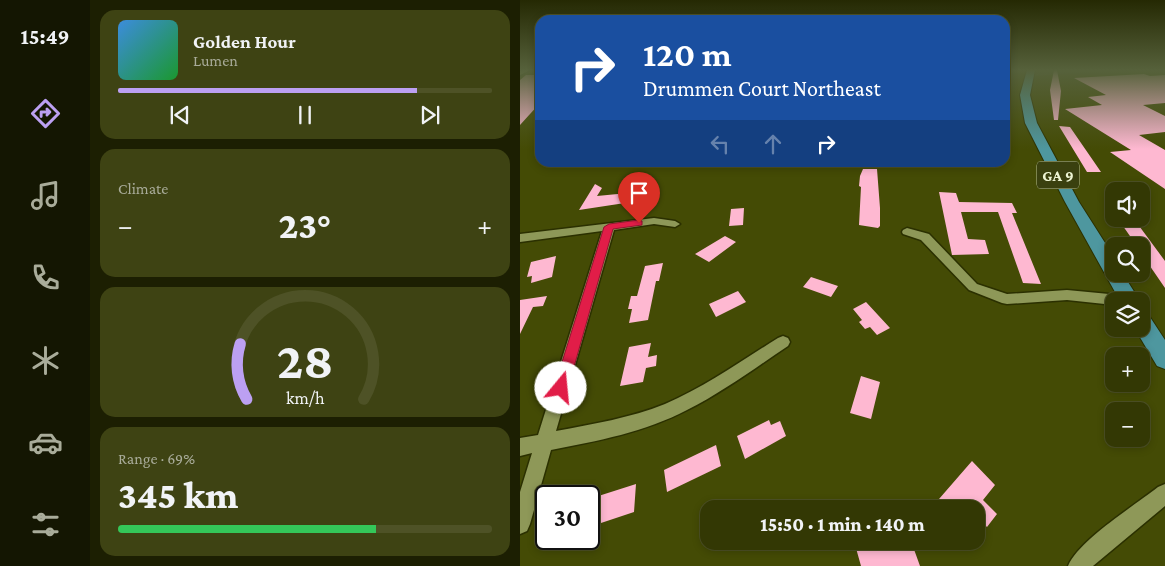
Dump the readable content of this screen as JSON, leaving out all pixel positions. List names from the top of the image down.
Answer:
{
  "streets": {
    "main road": ["GA 9"]
  },
  "page": {
    "tabs": "15:49",
    "turn": ["120 m", "Drummen Court Northeast"],
    "song": ["Golden Hour", "Lumen"],
    "tile": [
      "Climate",
      ["Range · 69%", "345 km"]
    ],
    "map_buttons": ["+", "−"],
    "heat": ["−", "23°", "+"],
    "limit": "30",
    "trip": "15:50 · 1 min · 140 m",
    "gauge": ["28", "km/h"]
  }
}
